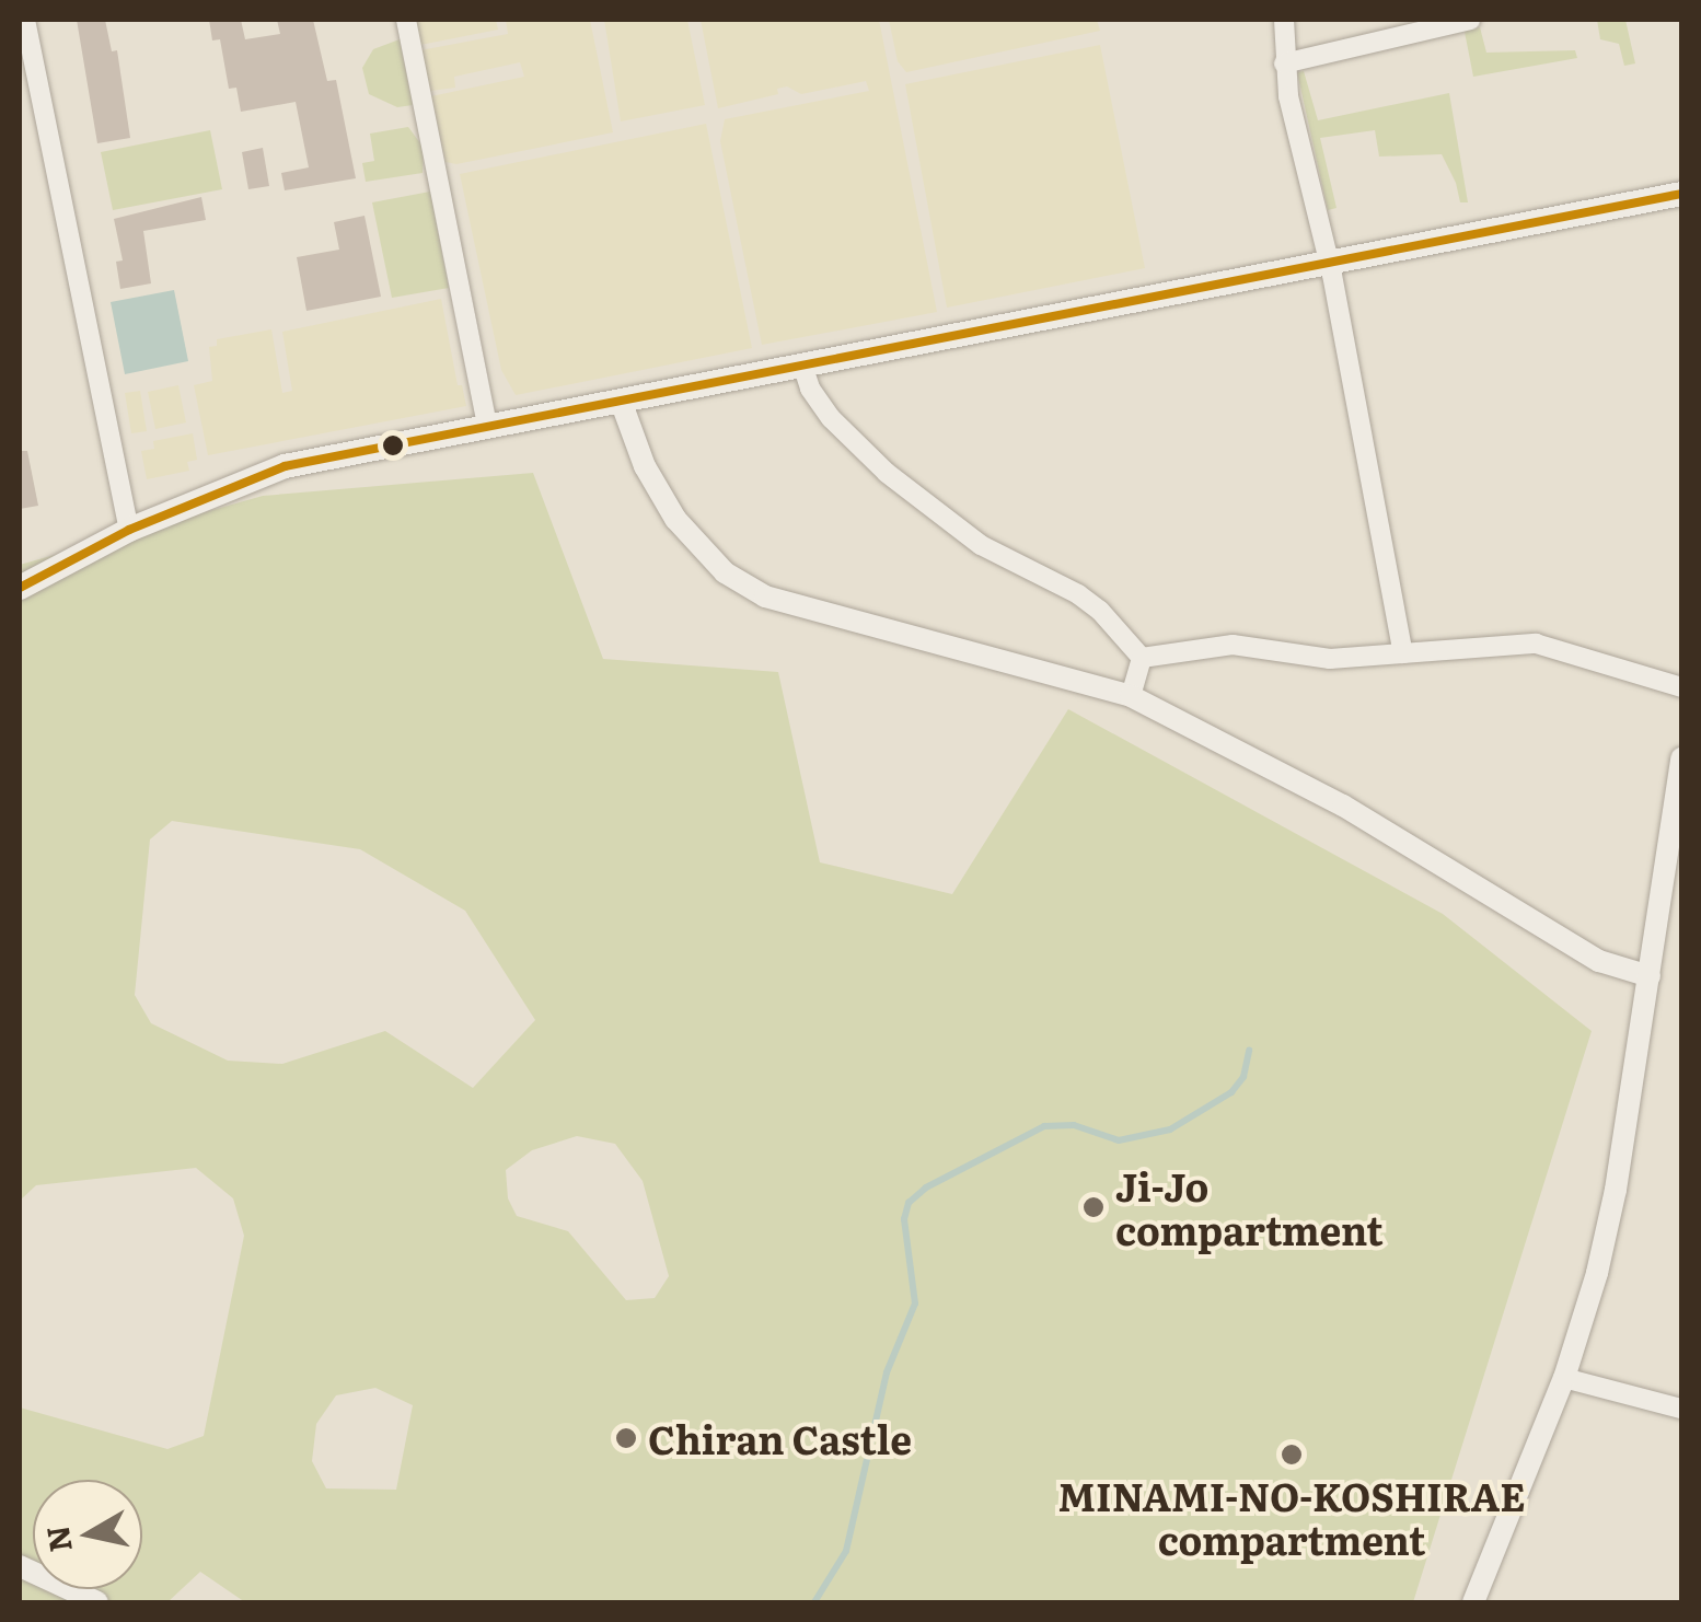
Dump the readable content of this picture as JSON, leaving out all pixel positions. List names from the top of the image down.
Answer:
{
  "places": ["Ji-Jo compartment", "Chiran Castle", "MINAMI-NO-KOSHIRAE compartment"],
  "north": "left"
}
